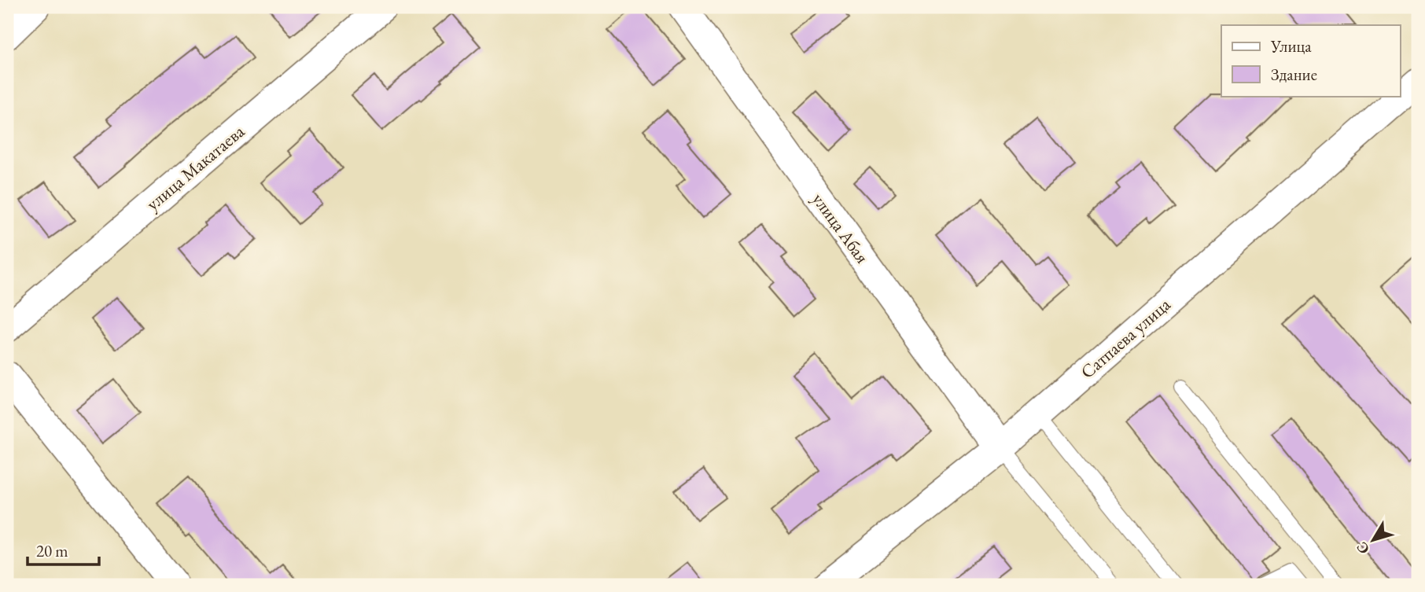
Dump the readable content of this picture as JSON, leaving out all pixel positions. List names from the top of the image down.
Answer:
{
  "streets": {
    "street": ["улица Макатаева", "улица Абая", "Сатпаева улица"]
  },
  "crossings": [
    ["улица Абая", "Сатпаева улица"]
  ],
  "legend": ["Улица", "Здание"],
  "scale_bar": "20 m",
  "north": "bottom left"
}
